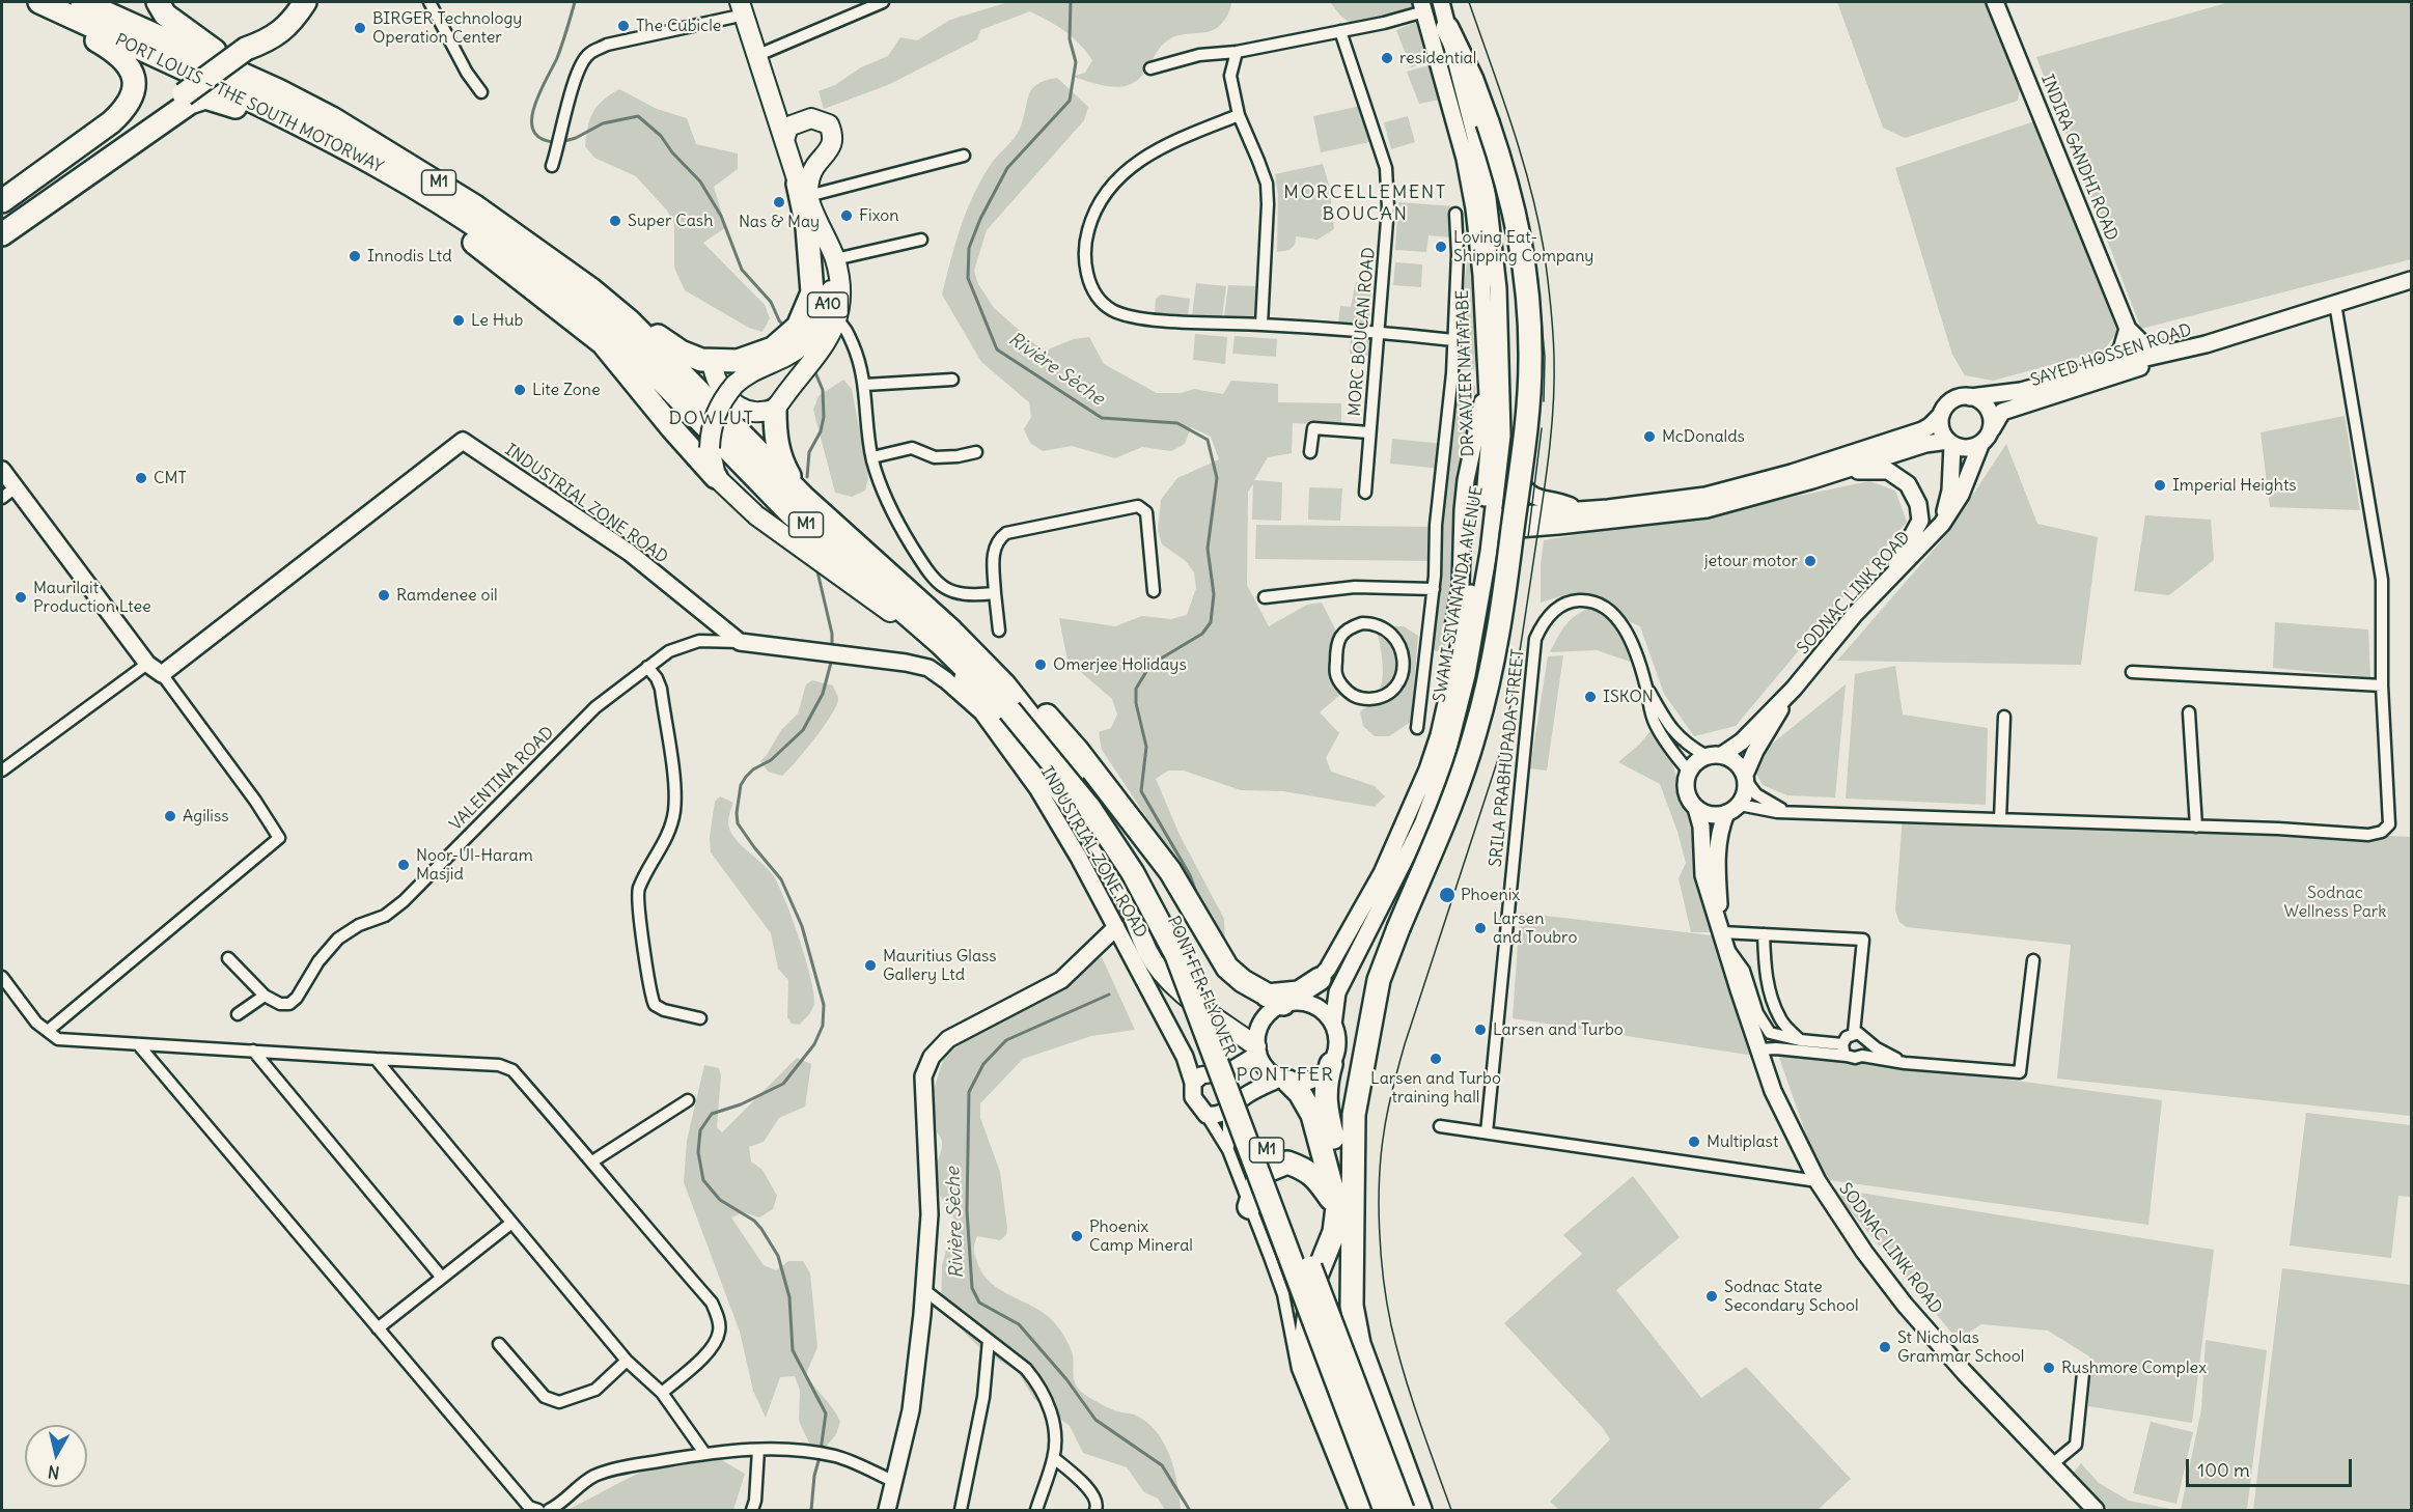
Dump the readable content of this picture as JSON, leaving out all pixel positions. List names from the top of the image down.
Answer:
{
  "streets": {
    "highway": ["PORT LOUIS – THE SOUTH MOTORWAY", "M1", "PONT FER FLYOVER"],
    "main road": [
      "INDIRA GANDHI ROAD",
      "A10",
      "SAYED HOSSEN ROAD",
      "DR XAVIER NATATABE",
      "INDUSTRIAL ZONE ROAD",
      "SODNAC LINK ROAD",
      "SWAMI SIVANANDA AVENUE"
    ],
    "street": ["MORC BOUCAN ROAD", "SRILA PRABHUPADA STREET", "VALENTINA ROAD"]
  },
  "crossings": [
    ["PORT LOUIS – THE SOUTH MOTORWAY", "PONT FER FLYOVER"],
    ["INDIRA GANDHI ROAD", "SAYED HOSSEN ROAD"],
    ["SAYED HOSSEN ROAD", "SODNAC LINK ROAD"],
    ["DR XAVIER NATATABE", "SWAMI SIVANANDA AVENUE"],
    ["INDUSTRIAL ZONE ROAD", "VALENTINA ROAD"]
  ],
  "districts": ["MORCELLEMENT BOUCAN", "DOWLUT", "PONT FER"],
  "water": ["Rivière Sèche"],
  "parks": ["Sodnac Wellness Park"],
  "places": [
    "The Cubicle",
    "BIRGER Technology Operation Center",
    "residential",
    "Nas & May",
    "Fixon",
    "Super Cash",
    "Loving Eat- Shipping Company",
    "Innodis Ltd",
    "Le Hub",
    "Lite Zone",
    "McDonalds",
    "CMT",
    "Imperial Heights",
    "jetour motor",
    "Ramdenee oil",
    "Maurilait Production Ltee",
    "Omerjee Holidays",
    "ISKON",
    "Agiliss",
    "Noor-Ul-Haram Masjid",
    "Phoenix",
    "Larsen and Toubro",
    "Mauritius Glass Gallery Ltd",
    "Larsen and Turbo",
    "Larsen and Turbo training hall",
    "Multiplast",
    "Phoenix Camp Mineral",
    "Sodnac State Secondary School",
    "St Nicholas Grammar School",
    "Rushmore Complex"
  ],
  "scale_bar": "100 m",
  "north": "bottom"
}
